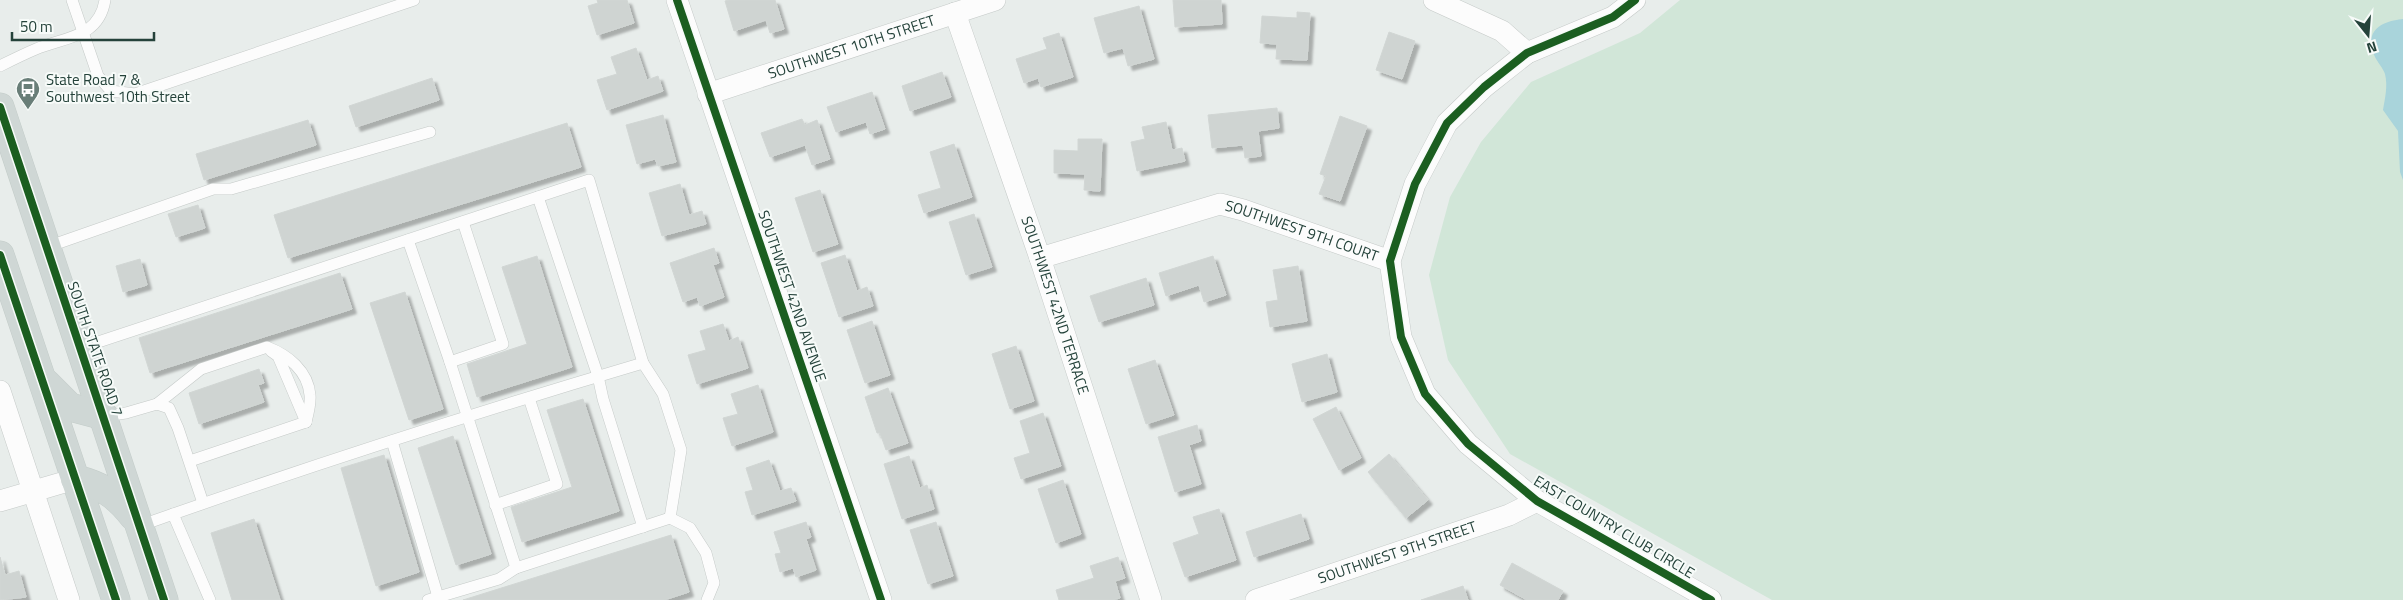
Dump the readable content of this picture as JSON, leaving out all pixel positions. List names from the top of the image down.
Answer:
{
  "streets": {
    "main road": ["SOUTH STATE ROAD 7"],
    "street": [
      "SOUTHWEST 10TH STREET",
      "SOUTHWEST 9TH COURT",
      "SOUTHWEST 42ND AVENUE",
      "SOUTHWEST 42ND TERRACE",
      "EAST COUNTRY CLUB CIRCLE",
      "SOUTHWEST 9TH STREET"
    ]
  },
  "crossings": [
    ["SOUTHWEST 10TH STREET", "SOUTHWEST 42ND AVENUE"],
    ["SOUTHWEST 10TH STREET", "SOUTHWEST 42ND TERRACE"],
    ["SOUTHWEST 9TH COURT", "SOUTHWEST 42ND TERRACE"],
    ["SOUTHWEST 9TH COURT", "EAST COUNTRY CLUB CIRCLE"],
    ["EAST COUNTRY CLUB CIRCLE", "SOUTHWEST 9TH STREET"]
  ],
  "places": {
    "bus stop": ["State Road 7 & Southwest 10th Street"]
  },
  "scale_bar": "50 m",
  "north": "bottom"
}
